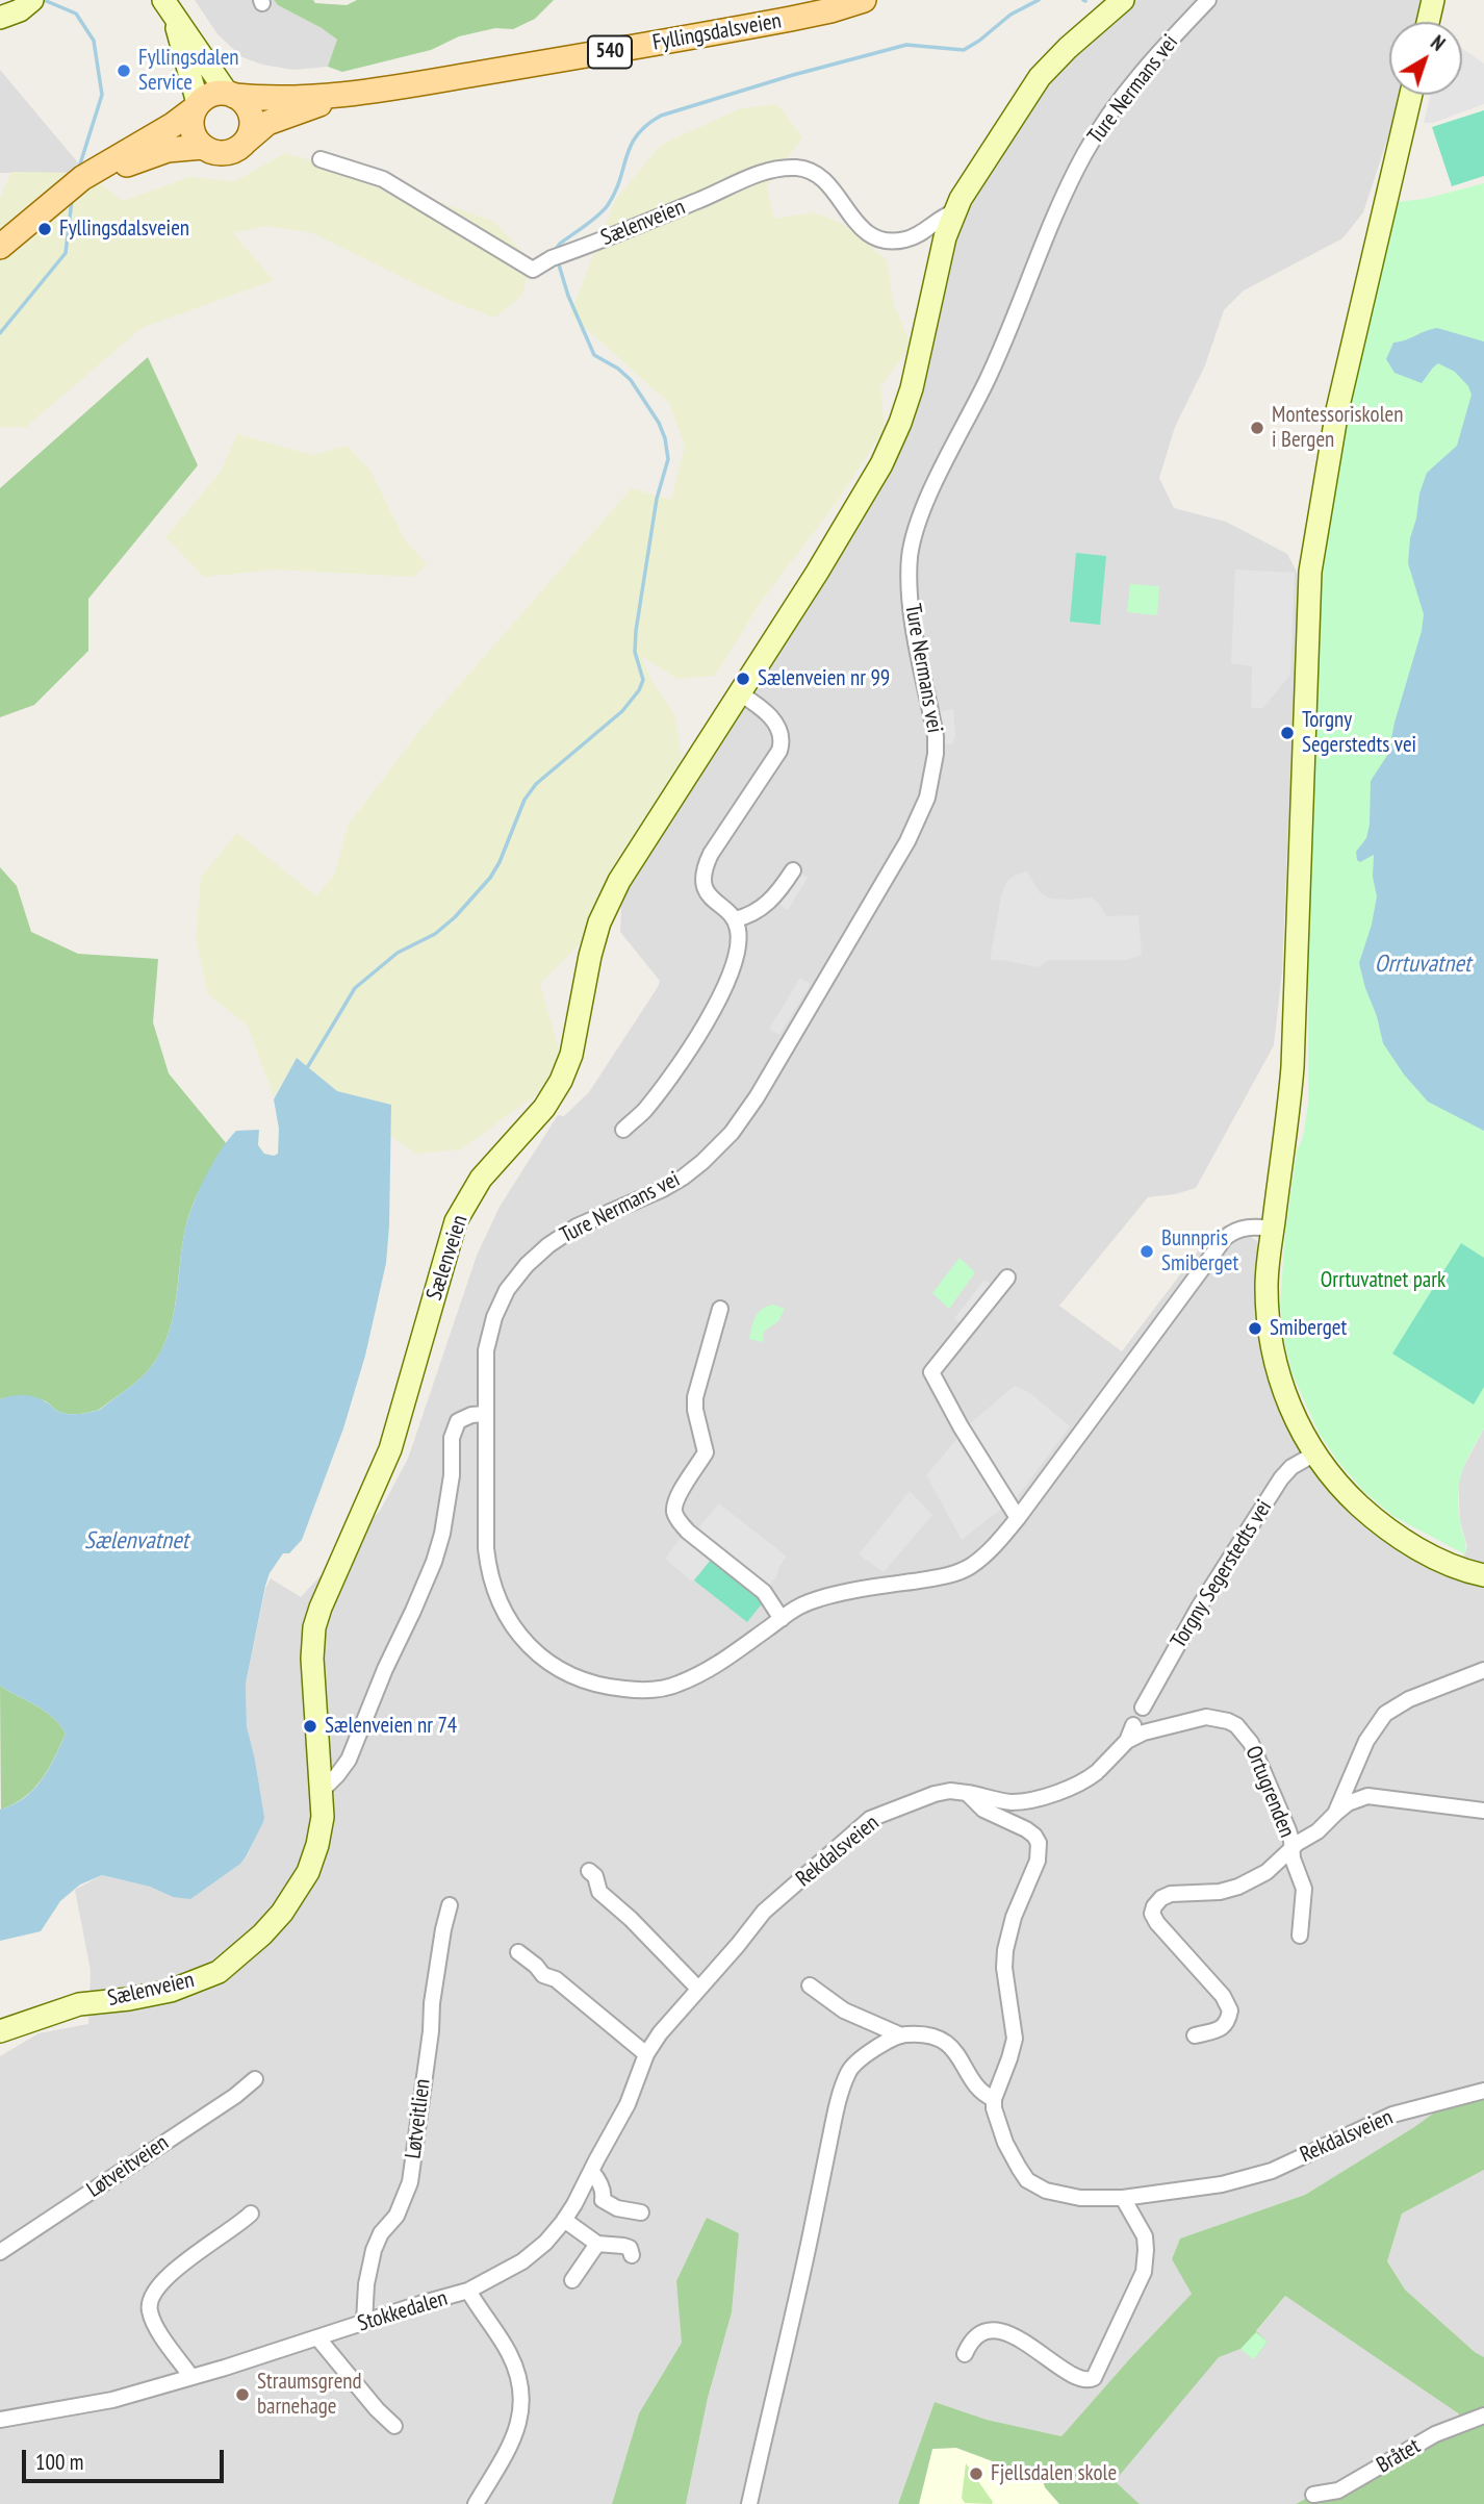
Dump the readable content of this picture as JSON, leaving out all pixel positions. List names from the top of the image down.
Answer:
{
  "streets": {
    "main road": ["Fyllingsdalsveien", "540"],
    "street": [
      "Ture Nermans vei",
      "Sælenveien",
      "Torgny Segerstedts vei",
      "Ortugrenden",
      "Rekdalsveien",
      "Løtveitlien",
      "Løtveitveien",
      "Stokkedalen",
      "Bråtet"
    ]
  },
  "crossings": [
    ["Fyllingsdalsveien", "540"],
    ["Ortugrenden", "Rekdalsveien"],
    ["Rekdalsveien", "Stokkedalen"],
    ["Løtveitlien", "Stokkedalen"]
  ],
  "water": ["Orrtuvatnet", "Sælenvatnet"],
  "parks": ["Orrtuvatnet park"],
  "places": [
    "Fyllingsdalen Service",
    "Fyllingsdalsveien",
    "Montessoriskolen i Bergen",
    "Sælenveien nr 99",
    "Torgny Segerstedts vei",
    "Bunnpris Smiberget",
    "Smiberget",
    "Sælenveien nr 74",
    "Straumsgrend barnehage",
    "Fjellsdalen skole"
  ],
  "scale_bar": "100 m",
  "north": "top right"
}
